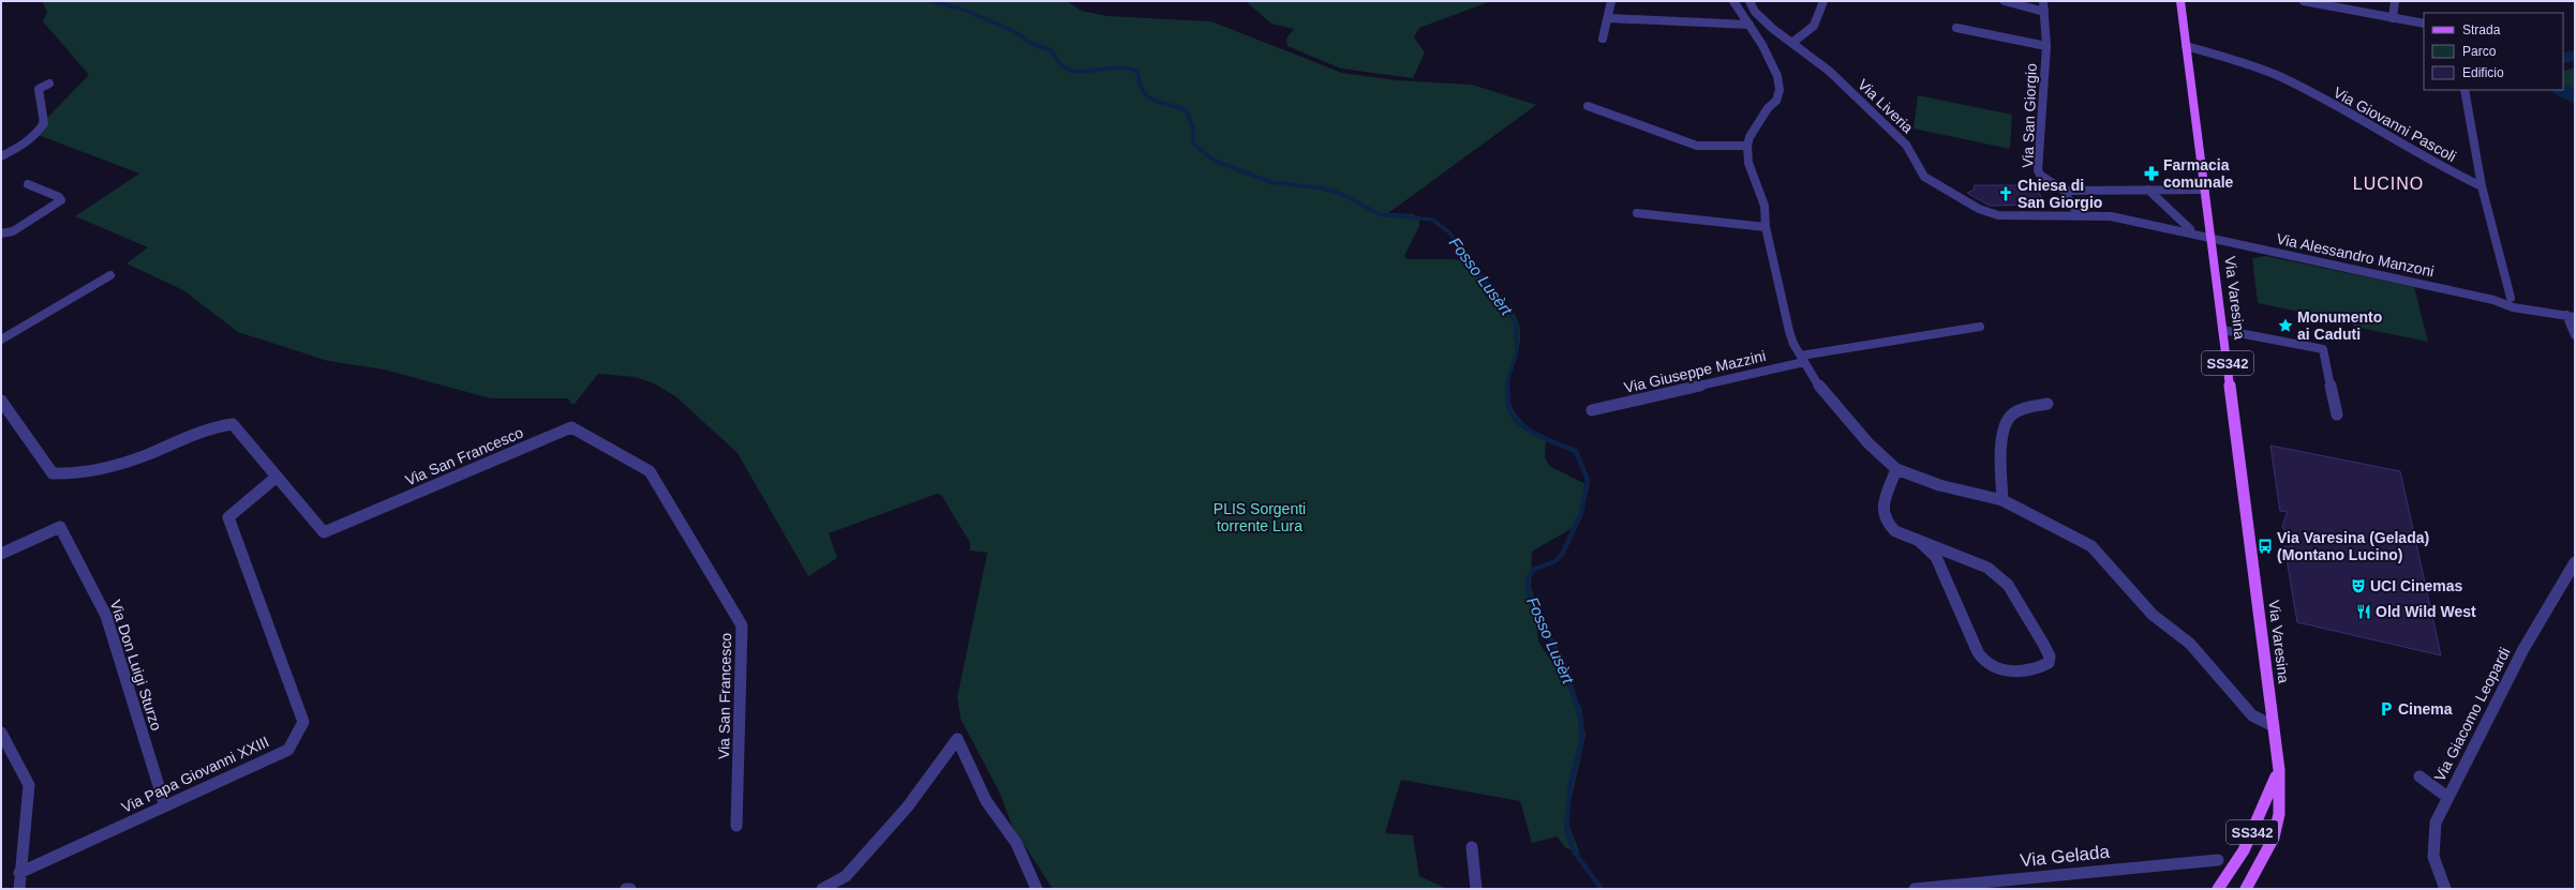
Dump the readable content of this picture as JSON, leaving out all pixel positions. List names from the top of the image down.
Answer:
{
  "streets": {
    "main road": ["Via Varesina", "SS342"],
    "street": [
      "Via Liveria",
      "Via San Giorgio",
      "Via Giovanni Pascoli",
      "Via Alessandro Manzoni",
      "Via Giuseppe Mazzini",
      "Via San Francesco",
      "Via Don Luigi Sturzo",
      "Via Giacomo Leopardi",
      "Via Papa Giovanni XXIII",
      "Via Gelada"
    ]
  },
  "crossings": [
    ["Via Liveria", "Via San Giorgio"],
    ["Via Liveria", "Via Alessandro Manzoni"],
    ["Via Liveria", "Via Varesina"],
    ["Via Giovanni Pascoli", "Via Varesina"],
    ["Via Alessandro Manzoni", "Via Varesina"],
    ["Via Varesina", "SS342"],
    ["Via San Francesco", "Via Papa Giovanni XXIII"],
    ["Via Don Luigi Sturzo", "Via Papa Giovanni XXIII"]
  ],
  "districts": ["LUCINO"],
  "water": ["Fosso Lusèrt"],
  "parks": ["PLIS Sorgenti torrente Lura"],
  "places": {
    "pharmacy": ["Farmacia comunale"],
    "church": ["Chiesa di San Giorgio"],
    "place": ["Monumento ai Caduti"],
    "bus stop": ["Via Varesina (Gelada) (Montano Lucino)"],
    "theatre": ["UCI Cinemas"],
    "restaurant": ["Old Wild West"],
    "parking": ["Cinema"]
  },
  "legend": ["Strada", "Parco", "Edificio"]
}
